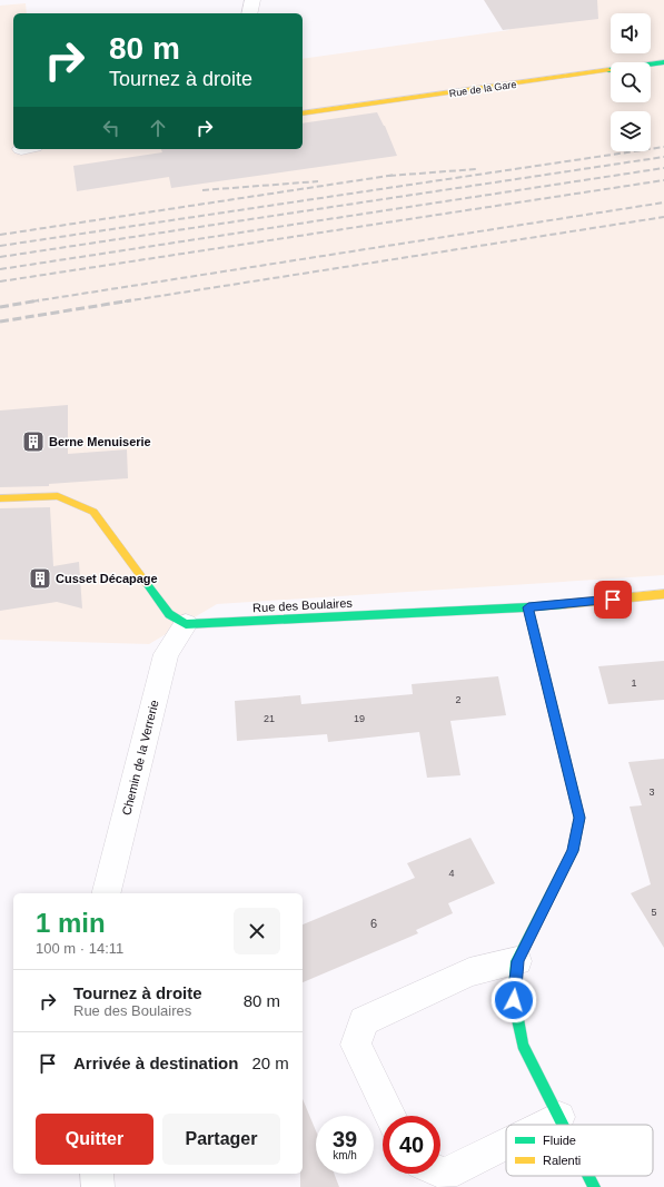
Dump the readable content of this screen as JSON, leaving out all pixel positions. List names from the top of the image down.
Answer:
{
  "streets": {
    "street": ["Rue de la Gare", "Rue des Boulaires", "Chemin de la Verrerie"]
  },
  "crossings": [
    ["Rue des Boulaires", "Chemin de la Verrerie"]
  ],
  "places": {
    "building": ["Berne Menuiserie", "Cusset Décapage"]
  },
  "house_numbers": [
    "1",
    "2",
    "21",
    "19",
    "3",
    "4",
    "5",
    "6"
  ],
  "legend": ["Fluide", "Ralenti"],
  "page": {
    "turn": ["80 m", "Tournez à droite"],
    "heading": ["1 min", "100 m · 14:11"],
    "list": [
      {
        "name": "Tournez à droite",
        "note": "Rue des Boulaires",
        "value": "80 m"
      },
      {
        "name": "Arrivée à destination",
        "value": "20 m"
      }
    ],
    "buttons": ["Quitter", "Partager"],
    "speed": "39 km/h",
    "limit": "40"
  }
}
